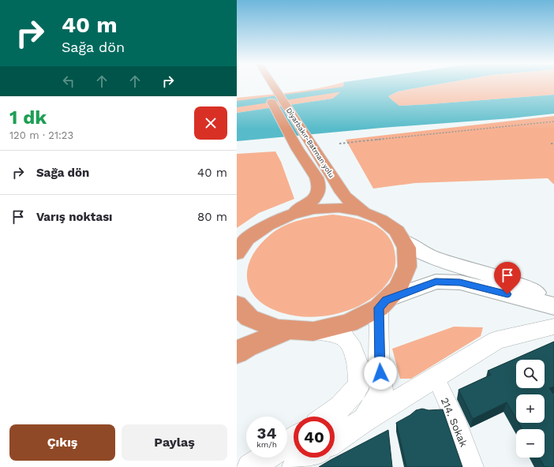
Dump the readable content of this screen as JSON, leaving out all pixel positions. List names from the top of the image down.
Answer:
{
  "streets": {
    "highway": ["Diyarbakır-Batman yolu"],
    "street": ["214. Sokak"]
  },
  "page": {
    "turn": ["40 m", "Sağa dön"],
    "heading": ["1 dk", "120 m · 21:23"],
    "list": [
      {
        "name": "Sağa dön",
        "value": "40 m"
      },
      {
        "name": "Varış noktası",
        "value": "80 m"
      }
    ],
    "map_buttons": ["+", "−"],
    "speed": "34 km/h",
    "limit": "40",
    "buttons": ["Çıkış", "Paylaş"]
  }
}
